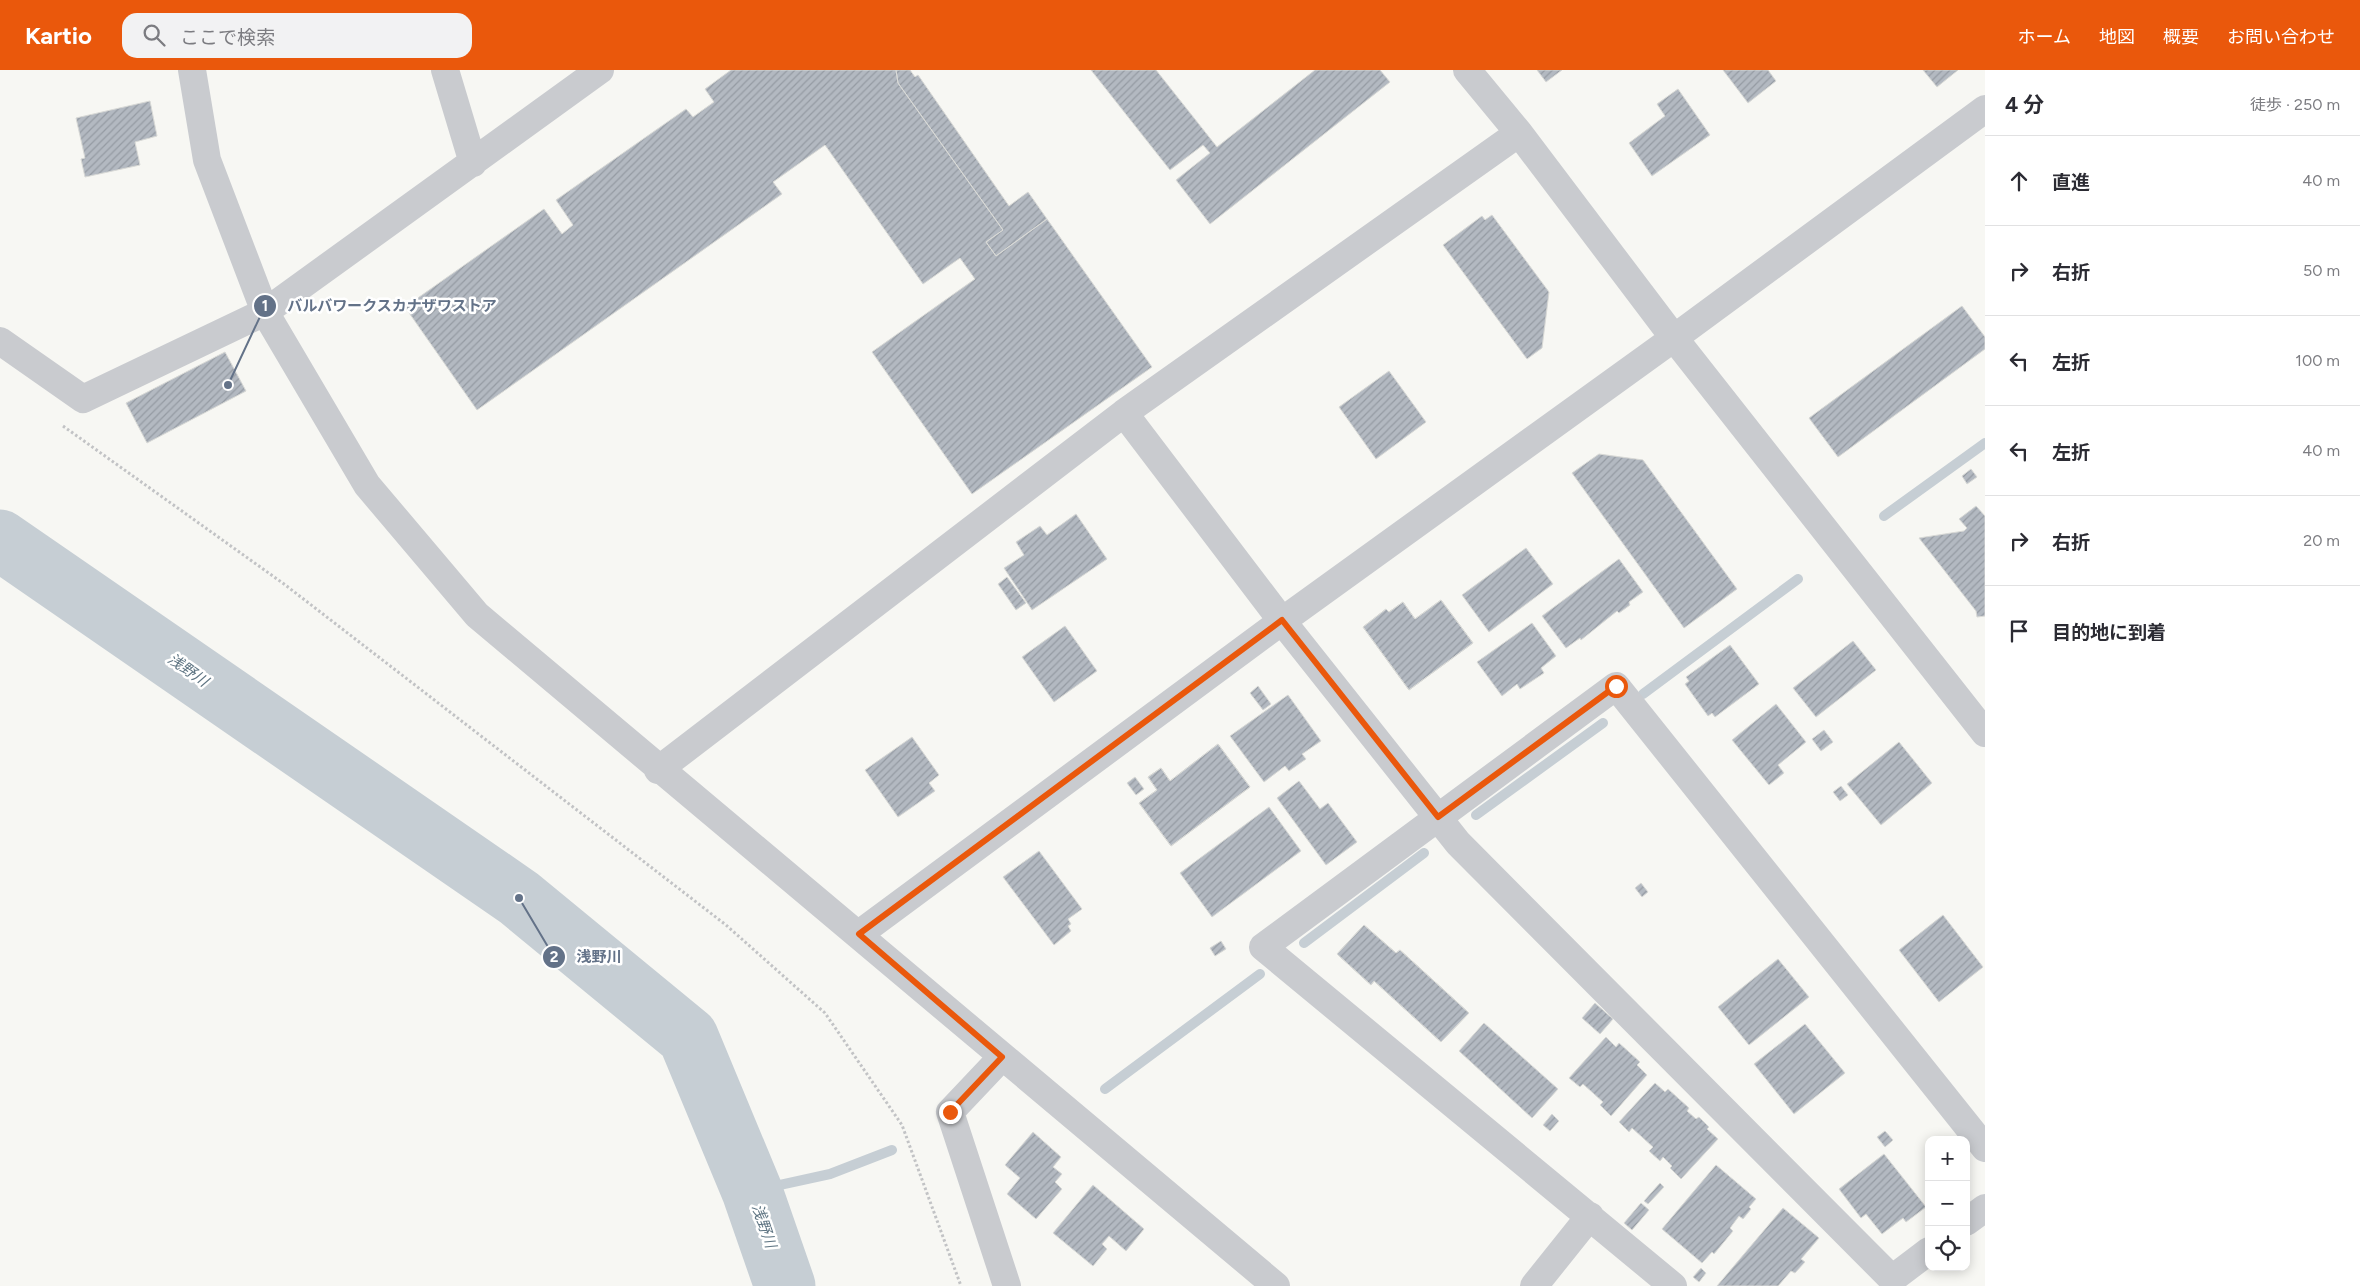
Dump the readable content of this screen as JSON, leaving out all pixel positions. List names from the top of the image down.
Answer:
{
  "water": ["浅野川"],
  "places": ["バルバワークスカナザワストア", "浅野川"],
  "page": {
    "header": "Kartio",
    "search": "ここで検索",
    "nav": [
      "ホーム",
      "地図",
      "概要",
      "お問い合わせ"
    ],
    "heading": ["4 分", "徒歩 · 250 m"],
    "list": [
      ["直進", "40 m"],
      ["右折", "50 m"],
      ["左折", "100 m"],
      ["左折", "40 m"],
      ["右折", "20 m"],
      "目的地に到着"
    ],
    "map_buttons": ["+", "−"]
  }
}
